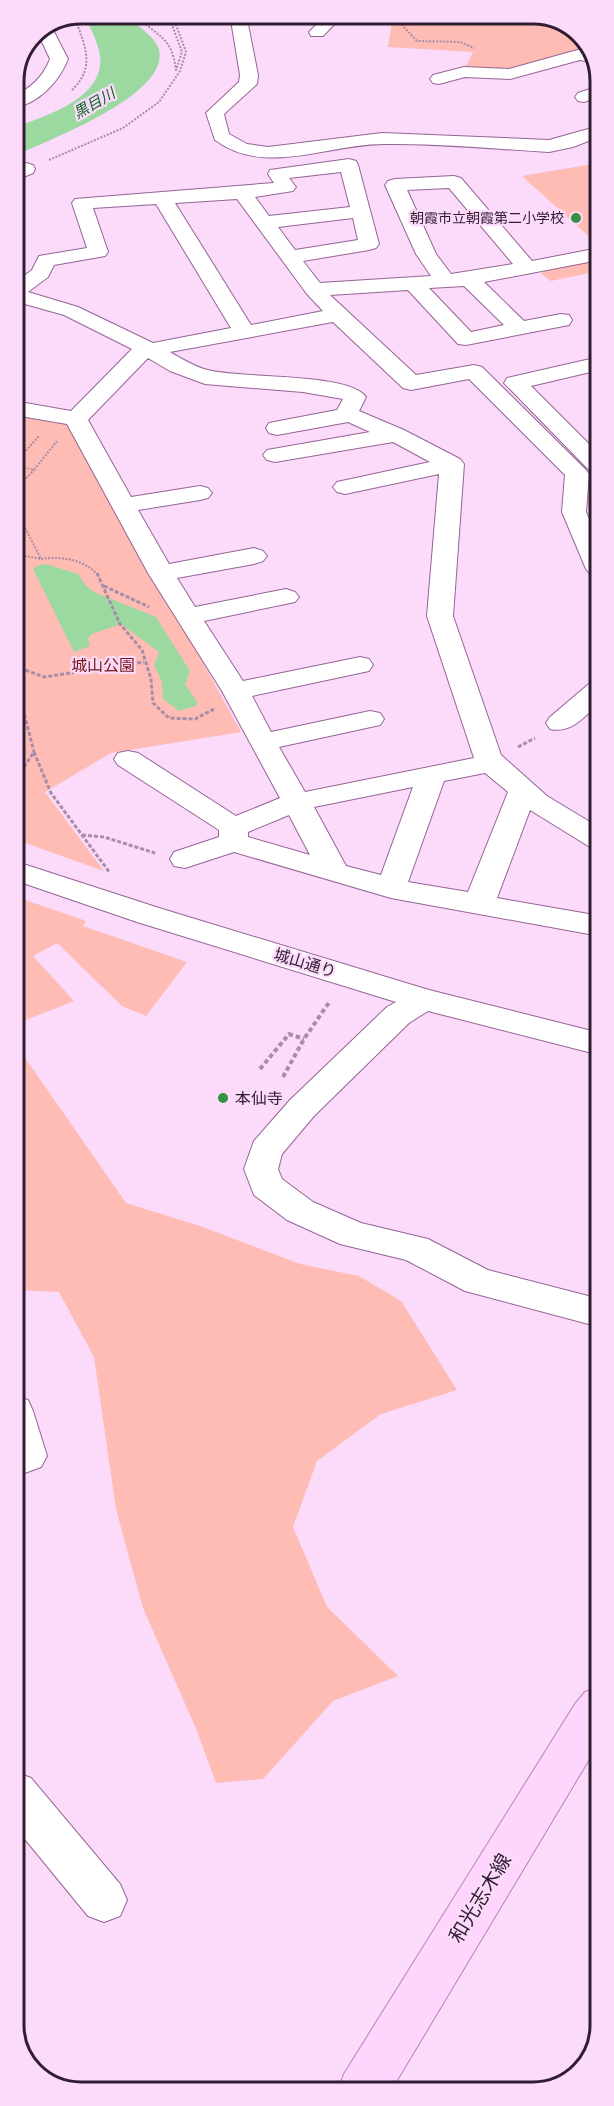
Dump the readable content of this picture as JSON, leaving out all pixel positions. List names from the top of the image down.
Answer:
{
  "streets": {
    "main road": ["和光志木線"],
    "street": ["城山通り"]
  },
  "water": ["黒目川"],
  "parks": ["城山公園"],
  "places": ["朝霞市立朝霞第二小学校", "本仙寺"]
}
